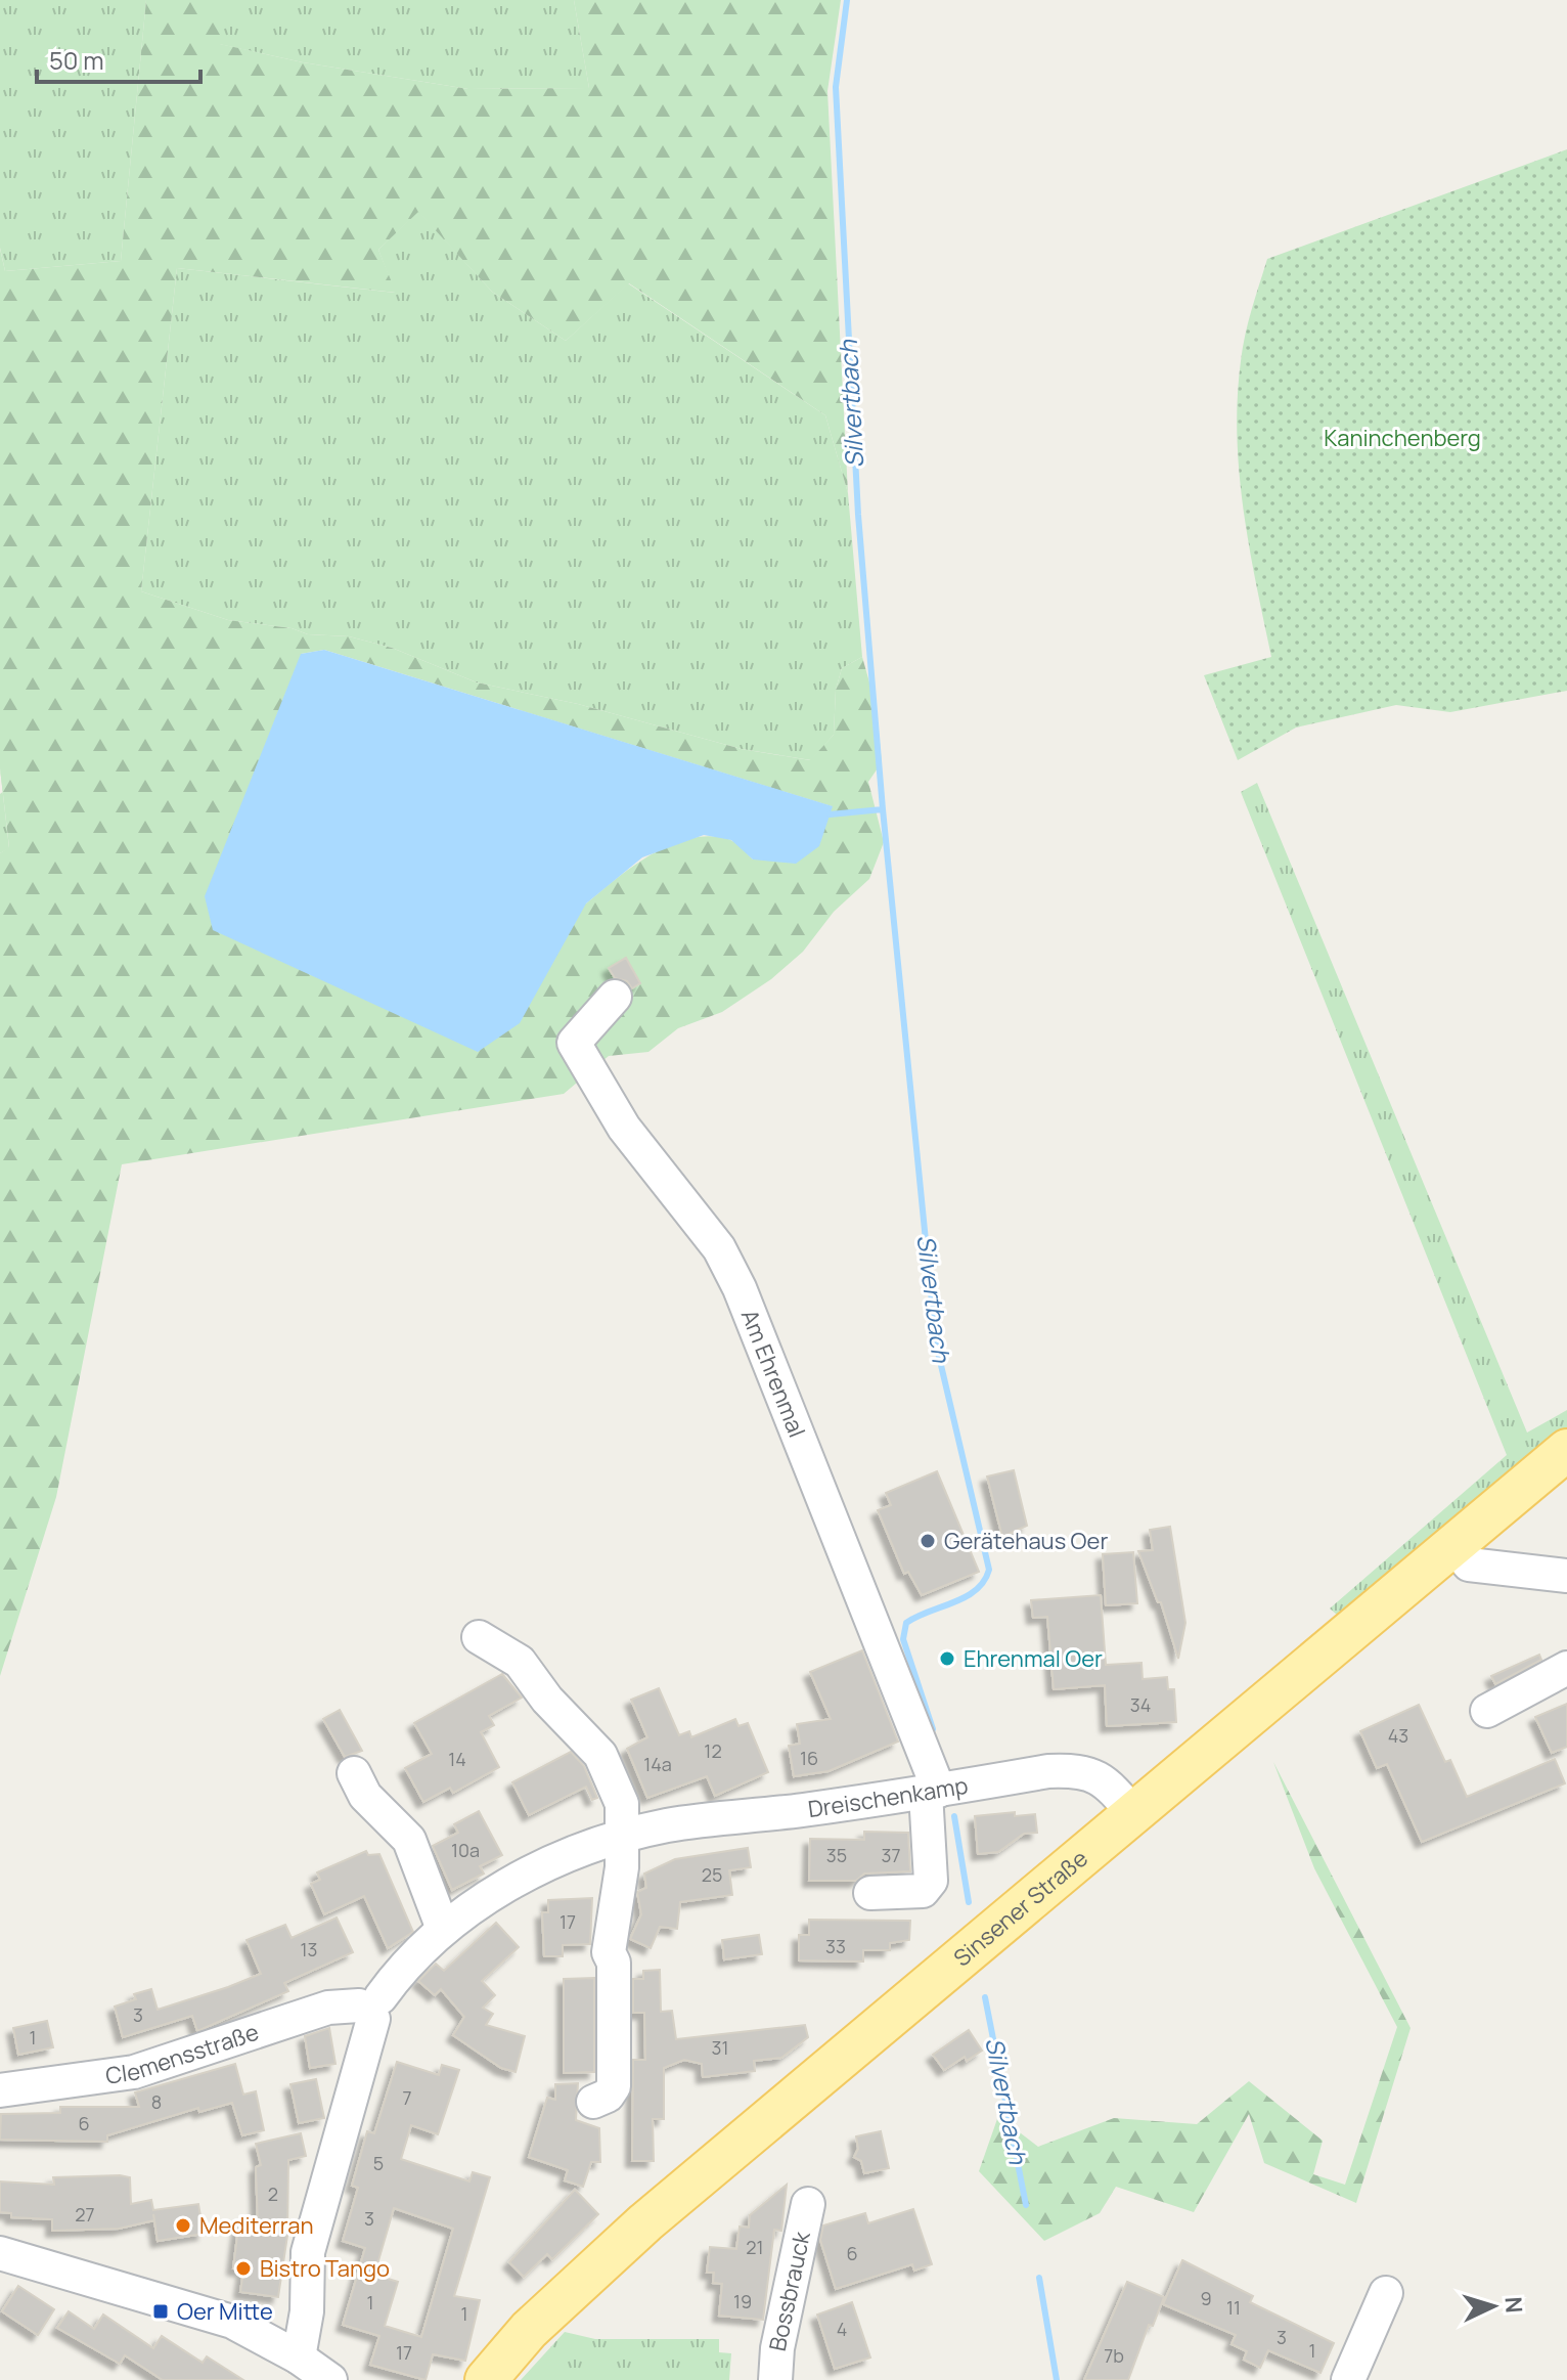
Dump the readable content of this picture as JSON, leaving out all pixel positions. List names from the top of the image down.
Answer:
{
  "streets": {
    "main road": ["Sinsener Straße"],
    "street": [
      "Am Ehrenmal",
      "Dreischenkamp",
      "Clemensstraße",
      "Bossbrauck"
    ]
  },
  "crossings": [
    ["Am Ehrenmal", "Dreischenkamp"],
    ["Dreischenkamp", "Sinsener Straße"],
    ["Dreischenkamp", "Clemensstraße"]
  ],
  "water": ["Silvertbach"],
  "parks": ["Kaninchenberg"],
  "places": {
    "other": [
      "Gerätehaus Oer",
      "Ehrenmal Oer",
      "Mediterran",
      "Bistro Tango"
    ],
    "transit": ["Oer Mitte"]
  },
  "house_numbers": [
    "34",
    "43",
    "12",
    "16",
    "14",
    "14a",
    "10a",
    "35",
    "37",
    "25",
    "17",
    "33",
    "13",
    "3",
    "1",
    "31",
    "7",
    "8",
    "6",
    "5",
    "2",
    "27",
    "3",
    "21",
    "6",
    "9",
    "19",
    "1",
    "11",
    "1",
    "4",
    "3",
    "1",
    "17",
    "7b"
  ],
  "scale_bar": "50 m",
  "north": "right"
}
